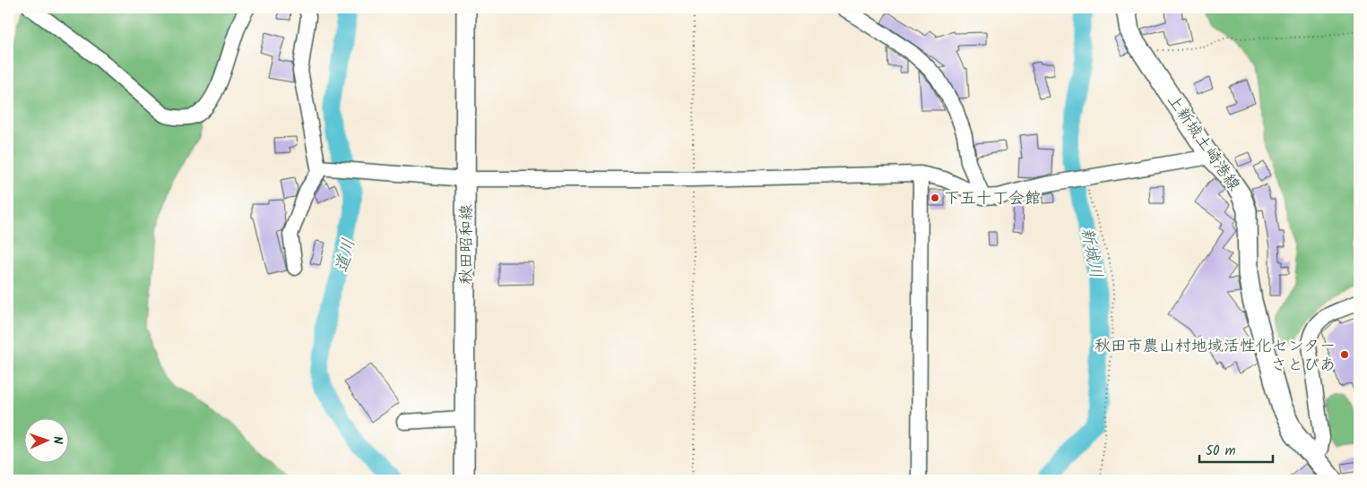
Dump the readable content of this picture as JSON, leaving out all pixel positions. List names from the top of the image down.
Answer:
{
  "streets": {
    "main road": ["上新城土崎港線", "秋田昭和線"]
  },
  "water": ["新城川", "道川"],
  "places": ["下五十丁会館", "秋田市農山村地域活性化センター さとぴあ"],
  "scale_bar": "50 m",
  "north": "right"
}
